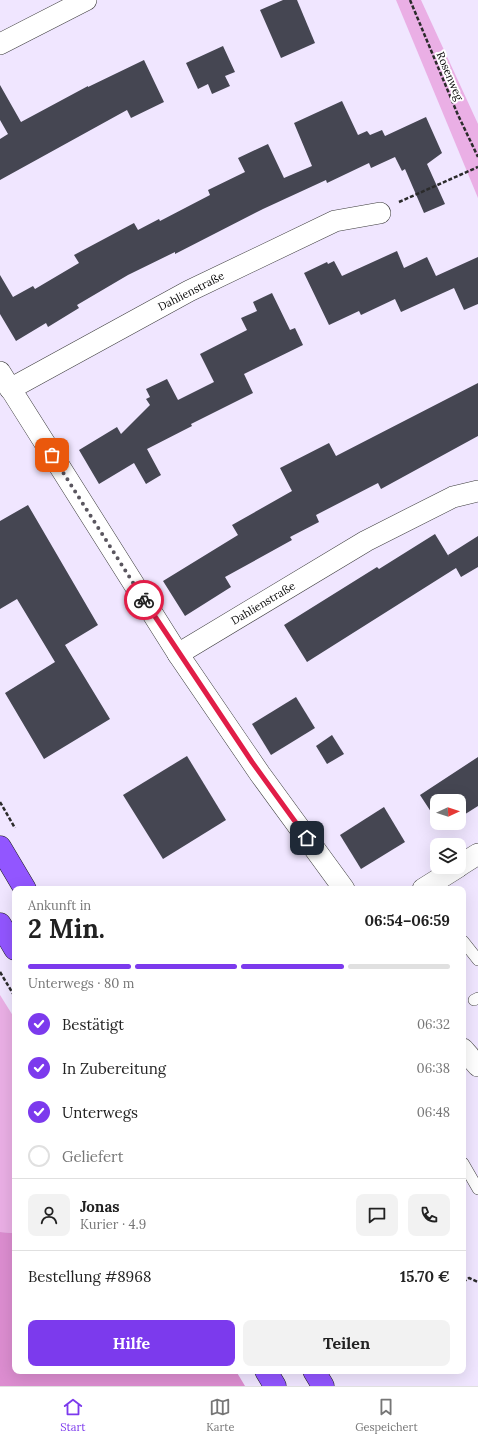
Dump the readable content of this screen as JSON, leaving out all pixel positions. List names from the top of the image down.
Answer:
{
  "streets": {
    "street": ["Dahlienstraße"],
    "path": ["Rosenweg"]
  },
  "north": "right",
  "page": {
    "heading": ["2 Min.", "Ankunft in", "06:54–06:59"],
    "panel": [
      "Jonas",
      "Kurier · 4.9",
      "Bestellung #8968",
      "15.70 €"
    ],
    "bar": "Unterwegs · 80 m",
    "list": [
      ["Bestätigt", "06:32"],
      ["In Zubereitung", "06:38"],
      ["Unterwegs", "06:48"],
      "Geliefert"
    ],
    "buttons": ["Hilfe", "Teilen"],
    "tabs": ["Start", "Karte", "Gespeichert"]
  }
}
